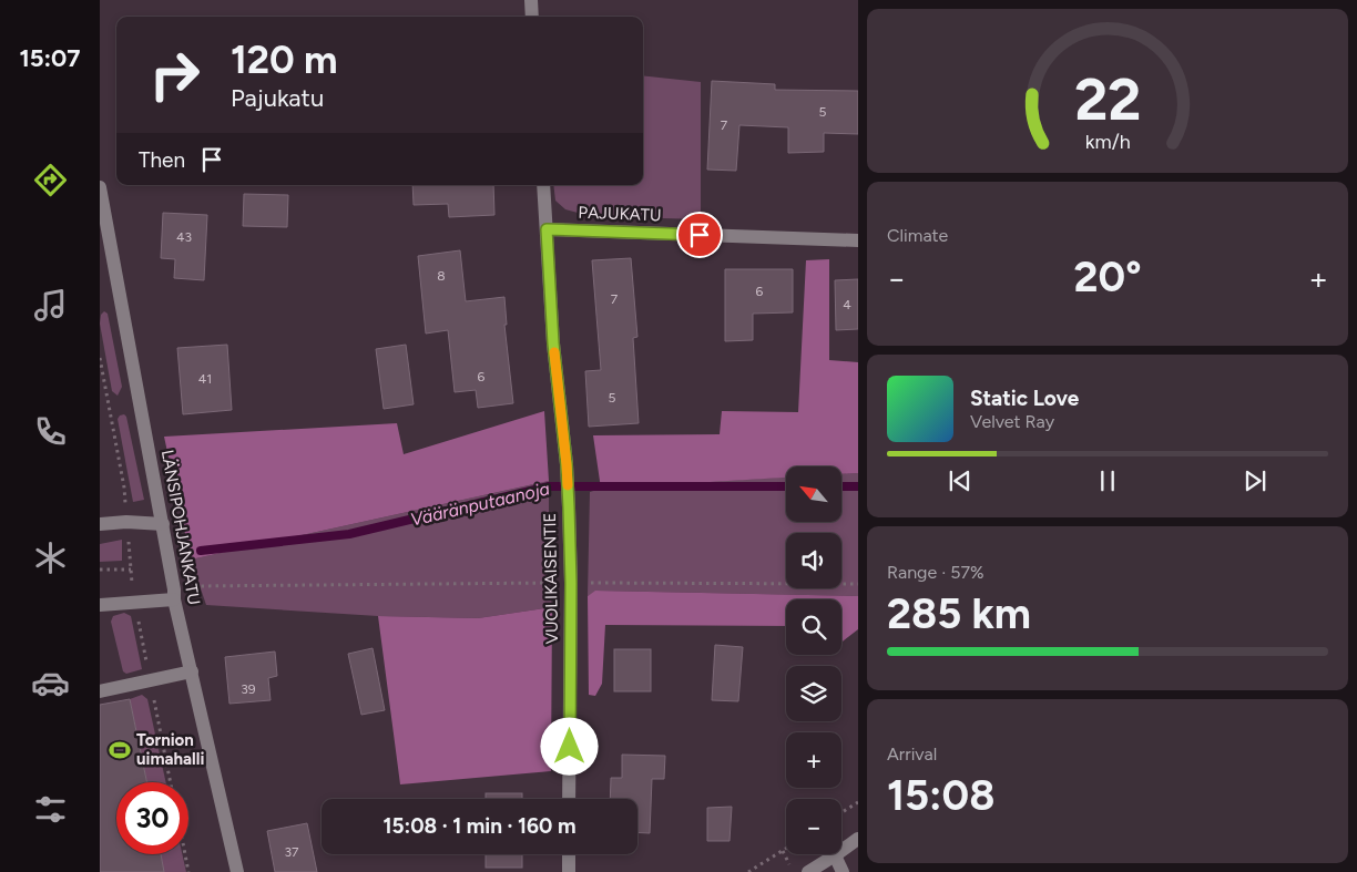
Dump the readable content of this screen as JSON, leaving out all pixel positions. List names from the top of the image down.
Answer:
{
  "streets": {
    "street": ["PAJUKATU", "LÄNSIPOHJANKATU", "VUOLIKAISENTIE"]
  },
  "crossings": [
    ["PAJUKATU", "VUOLIKAISENTIE"]
  ],
  "water": ["Vääränputaanoja"],
  "places": {
    "sports": ["Tornion uimahalli"]
  },
  "house_numbers": [
    "5",
    "7",
    "43",
    "8",
    "6",
    "7",
    "4",
    "6",
    "41",
    "5",
    "39",
    "37"
  ],
  "north": "top left",
  "page": {
    "tabs": "15:07",
    "turn": ["120 m", "Pajukatu"],
    "then": "Then",
    "tile": [
      "Climate",
      ["Range · 57%", "285 km"],
      ["Arrival", "15:08"]
    ],
    "heat": ["−", "20°", "+"],
    "song": ["Static Love", "Velvet Ray"],
    "map_buttons": ["+", "−"],
    "limit": "30",
    "trip": "15:08 · 1 min · 160 m",
    "gauge": ["22", "km/h"]
  }
}
